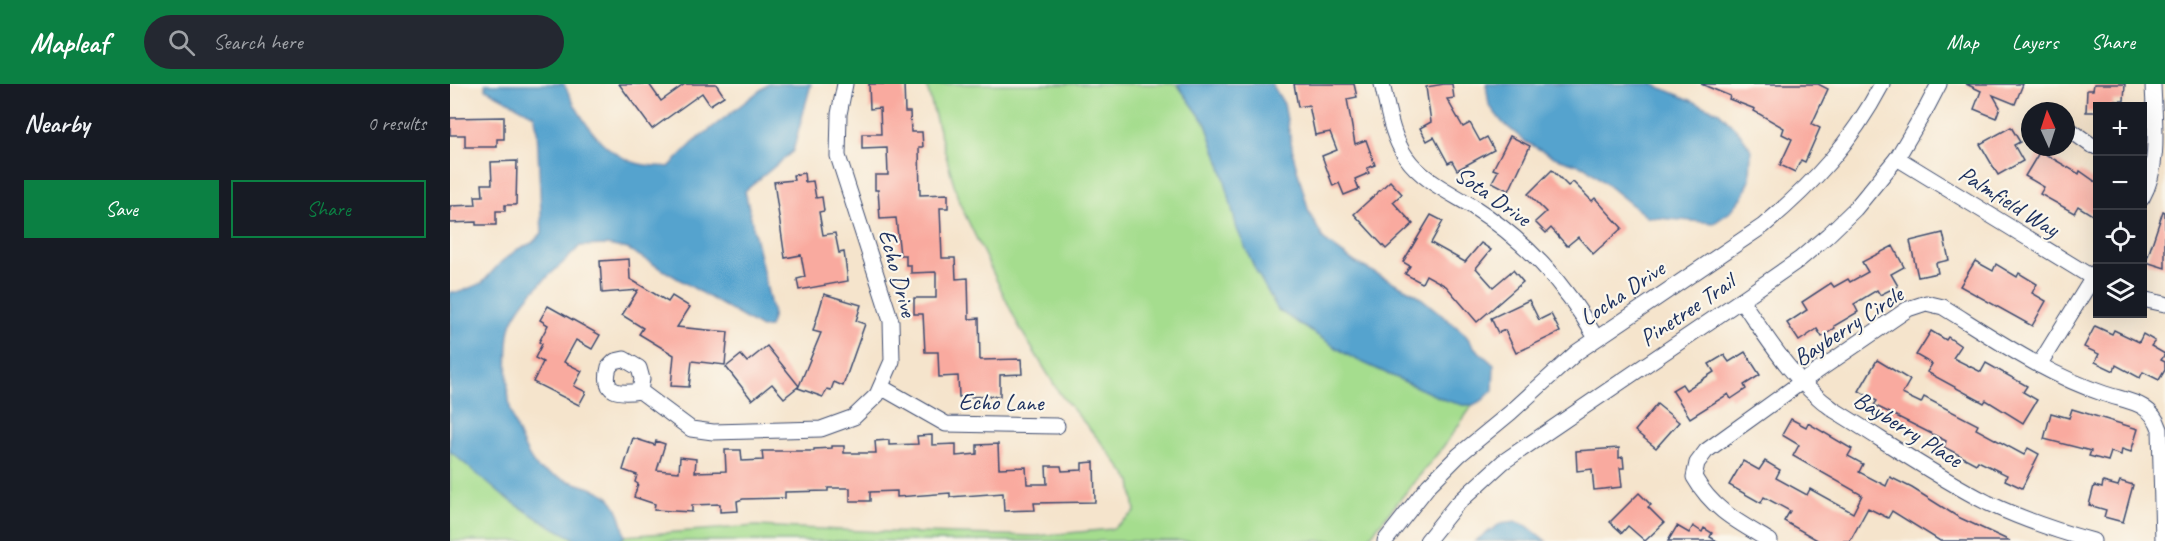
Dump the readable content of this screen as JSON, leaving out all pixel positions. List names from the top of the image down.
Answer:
{
  "streets": {
    "street": [
      "Sota Drive",
      "Palmfield Way",
      "Echo Drive",
      "Locha Drive",
      "Pinetree Trail",
      "Bayberry Circle",
      "Echo Lane",
      "Bayberry Place"
    ]
  },
  "crossings": [
    ["Sota Drive", "Locha Drive"],
    ["Palmfield Way", "Pinetree Trail"],
    ["Echo Drive", "Echo Lane"],
    ["Pinetree Trail", "Bayberry Place"],
    ["Bayberry Circle", "Bayberry Place"]
  ],
  "north": "top",
  "page": {
    "header": "Mapleaf",
    "search": "Search here",
    "nav": ["Map", "Layers", "Share"],
    "heading": ["Nearby", "0 results"],
    "map_buttons": ["+", "−"],
    "buttons": ["Save", "Share"]
  }
}
